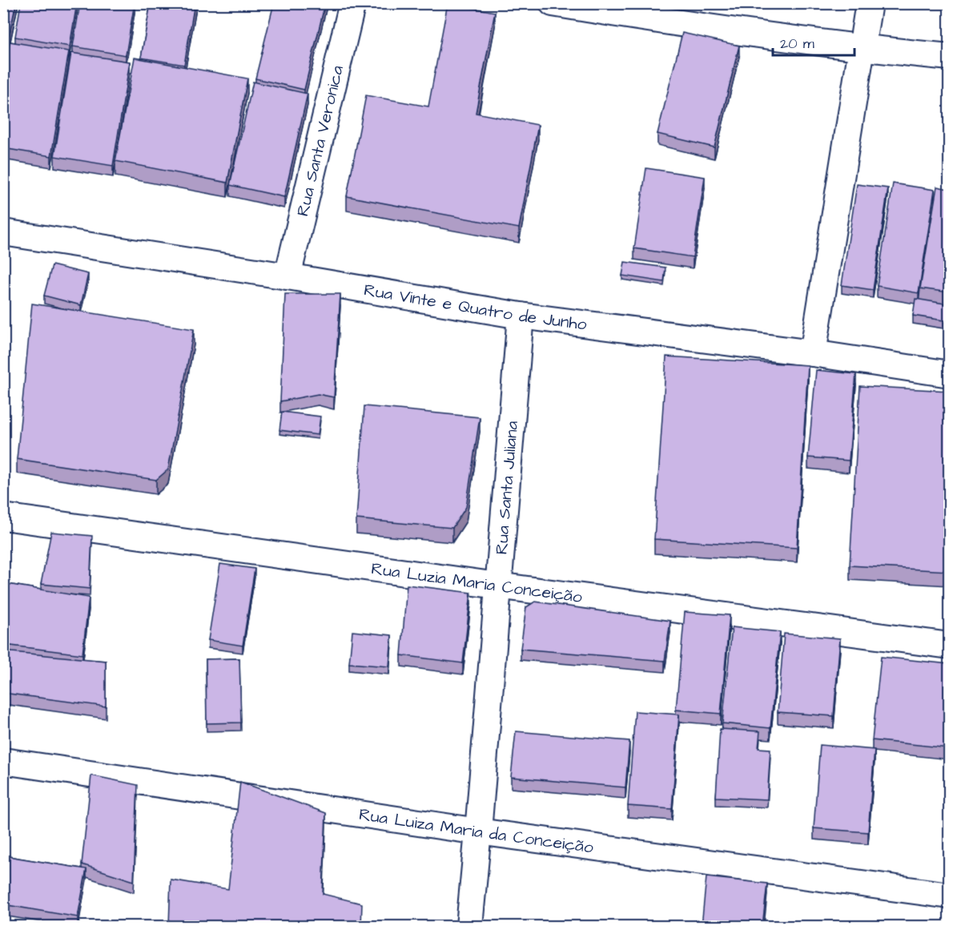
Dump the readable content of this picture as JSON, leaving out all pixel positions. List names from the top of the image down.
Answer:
{
  "streets": {
    "street": [
      "Rua Santa Veronica",
      "Rua Vinte e Quatro de Junho",
      "Rua Santa Juliana",
      "Rua Luzia Maria Conceição",
      "Rua Luiza Maria da Conceição"
    ]
  },
  "crossings": [
    ["Rua Santa Veronica", "Rua Vinte e Quatro de Junho"],
    ["Rua Vinte e Quatro de Junho", "Rua Santa Juliana"],
    ["Rua Santa Juliana", "Rua Luzia Maria Conceição"],
    ["Rua Santa Juliana", "Rua Luiza Maria da Conceição"]
  ],
  "scale_bar": "20 m"
}
